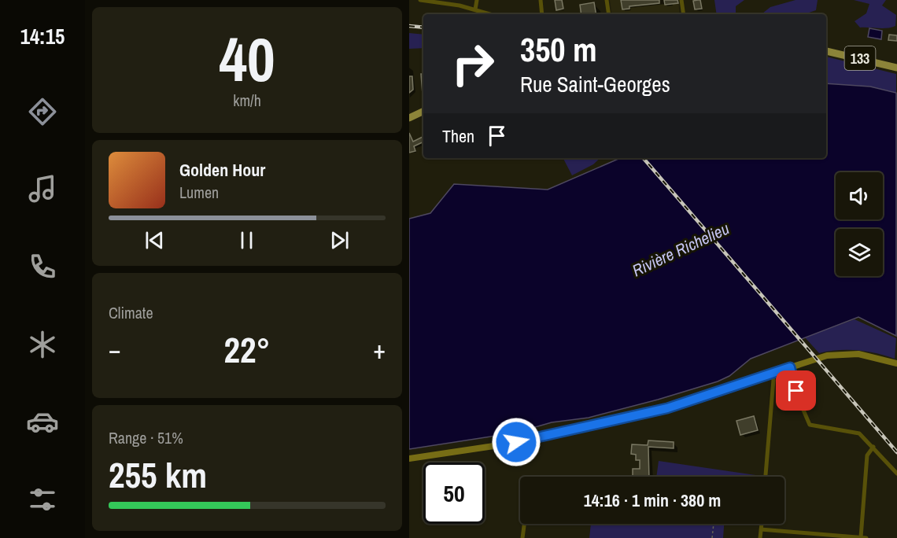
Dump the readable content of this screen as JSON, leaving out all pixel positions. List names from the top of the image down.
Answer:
{
  "streets": {
    "main road": ["133"]
  },
  "water": ["Rivière Richelieu"],
  "page": {
    "tabs": "14:15",
    "tile": [
      ["40", "km/h"],
      "Climate",
      ["Range · 51%", "255 km"]
    ],
    "turn": ["350 m", "Rue Saint-Georges"],
    "then": "Then",
    "song": ["Golden Hour", "Lumen"],
    "heat": ["−", "22°", "+"],
    "limit": "50",
    "trip": "14:16 · 1 min · 380 m"
  }
}
